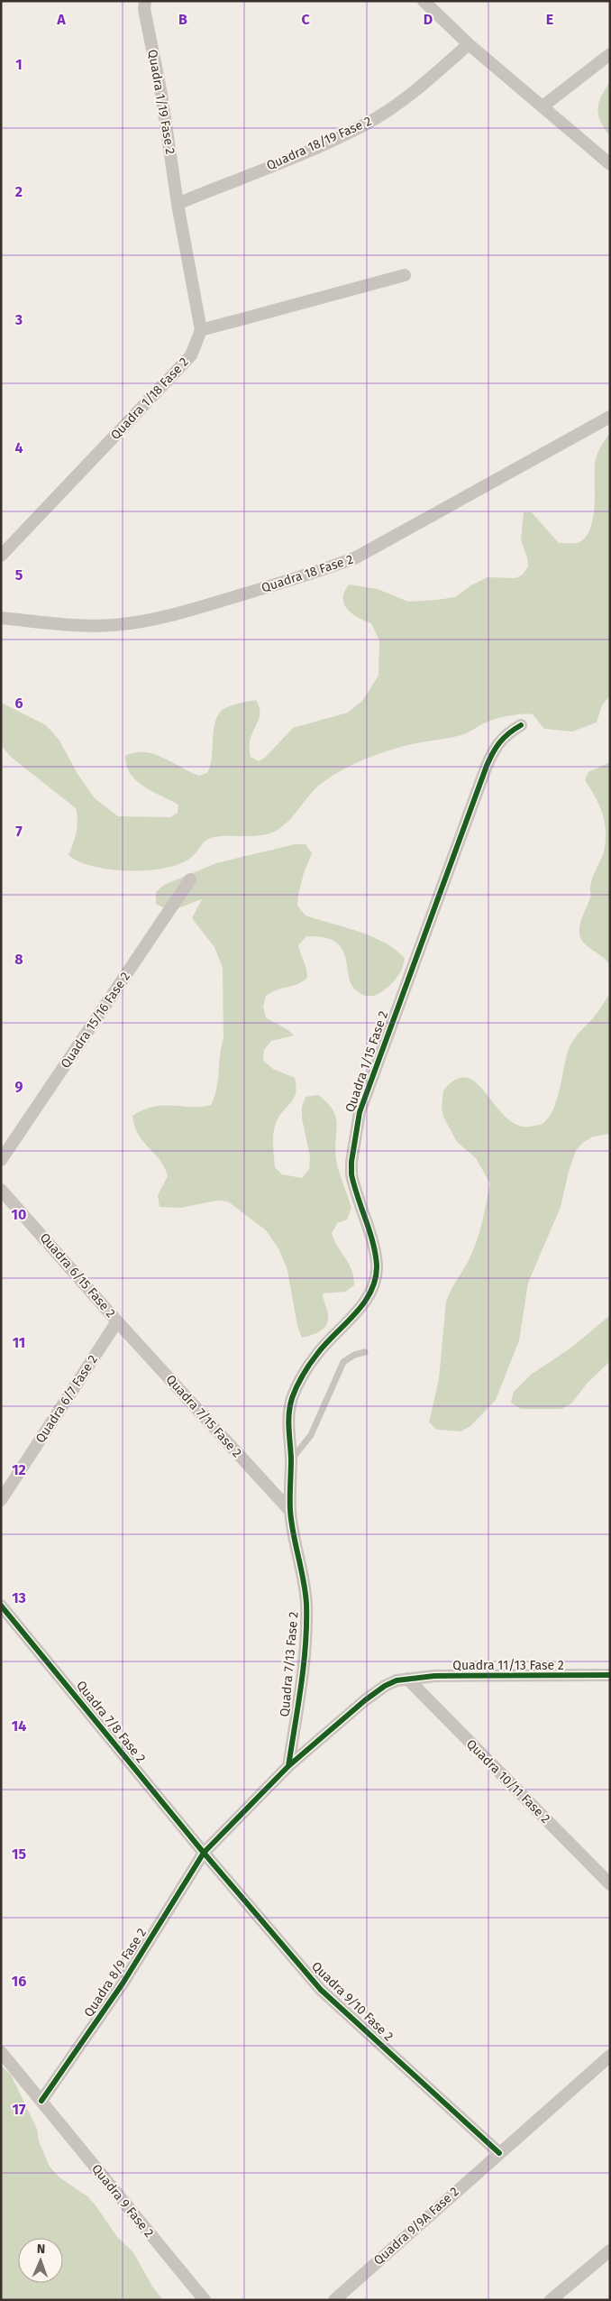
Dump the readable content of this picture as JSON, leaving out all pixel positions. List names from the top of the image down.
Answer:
{
  "streets": {
    "street": [
      "Quadra 1/19 Fase 2",
      "Quadra 18/19 Fase 2",
      "Quadra 1/18 Fase 2",
      "Quadra 18 Fase 2",
      "Quadra 15/16 Fase 2",
      "Quadra 1/15 Fase 2",
      "Quadra 6/15 Fase 2",
      "Quadra 6/7 Fase 2",
      "Quadra 7/15 Fase 2",
      "Quadra 7/13 Fase 2",
      "Quadra 11/13 Fase 2",
      "Quadra 7/8 Fase 2",
      "Quadra 10/11 Fase 2",
      "Quadra 8/9 Fase 2",
      "Quadra 9/10 Fase 2",
      "Quadra 9 Fase 2",
      "Quadra 9/9A Fase 2"
    ]
  },
  "crossings": [
    ["Quadra 1/19 Fase 2", "Quadra 18/19 Fase 2"],
    ["Quadra 1/15 Fase 2", "Quadra 7/15 Fase 2"],
    ["Quadra 1/15 Fase 2", "Quadra 7/13 Fase 2"],
    ["Quadra 6/15 Fase 2", "Quadra 6/7 Fase 2"],
    ["Quadra 6/15 Fase 2", "Quadra 7/15 Fase 2"],
    ["Quadra 6/7 Fase 2", "Quadra 7/15 Fase 2"],
    ["Quadra 7/15 Fase 2", "Quadra 7/13 Fase 2"],
    ["Quadra 7/13 Fase 2", "Quadra 11/13 Fase 2"],
    ["Quadra 7/13 Fase 2", "Quadra 8/9 Fase 2"],
    ["Quadra 11/13 Fase 2", "Quadra 10/11 Fase 2"],
    ["Quadra 11/13 Fase 2", "Quadra 8/9 Fase 2"],
    ["Quadra 7/8 Fase 2", "Quadra 8/9 Fase 2"],
    ["Quadra 7/8 Fase 2", "Quadra 9/10 Fase 2"],
    ["Quadra 8/9 Fase 2", "Quadra 9/10 Fase 2"],
    ["Quadra 8/9 Fase 2", "Quadra 9 Fase 2"],
    ["Quadra 9/10 Fase 2", "Quadra 9/9A Fase 2"]
  ],
  "north": "top",
  "grid": {
    "columns": [
      "A",
      "B",
      "C",
      "D",
      "E"
    ],
    "rows": [
      "1",
      "2",
      "3",
      "4",
      "5",
      "6",
      "7",
      "8",
      "9",
      "10",
      "11",
      "12",
      "13",
      "14",
      "15",
      "16",
      "17"
    ]
  }
}
